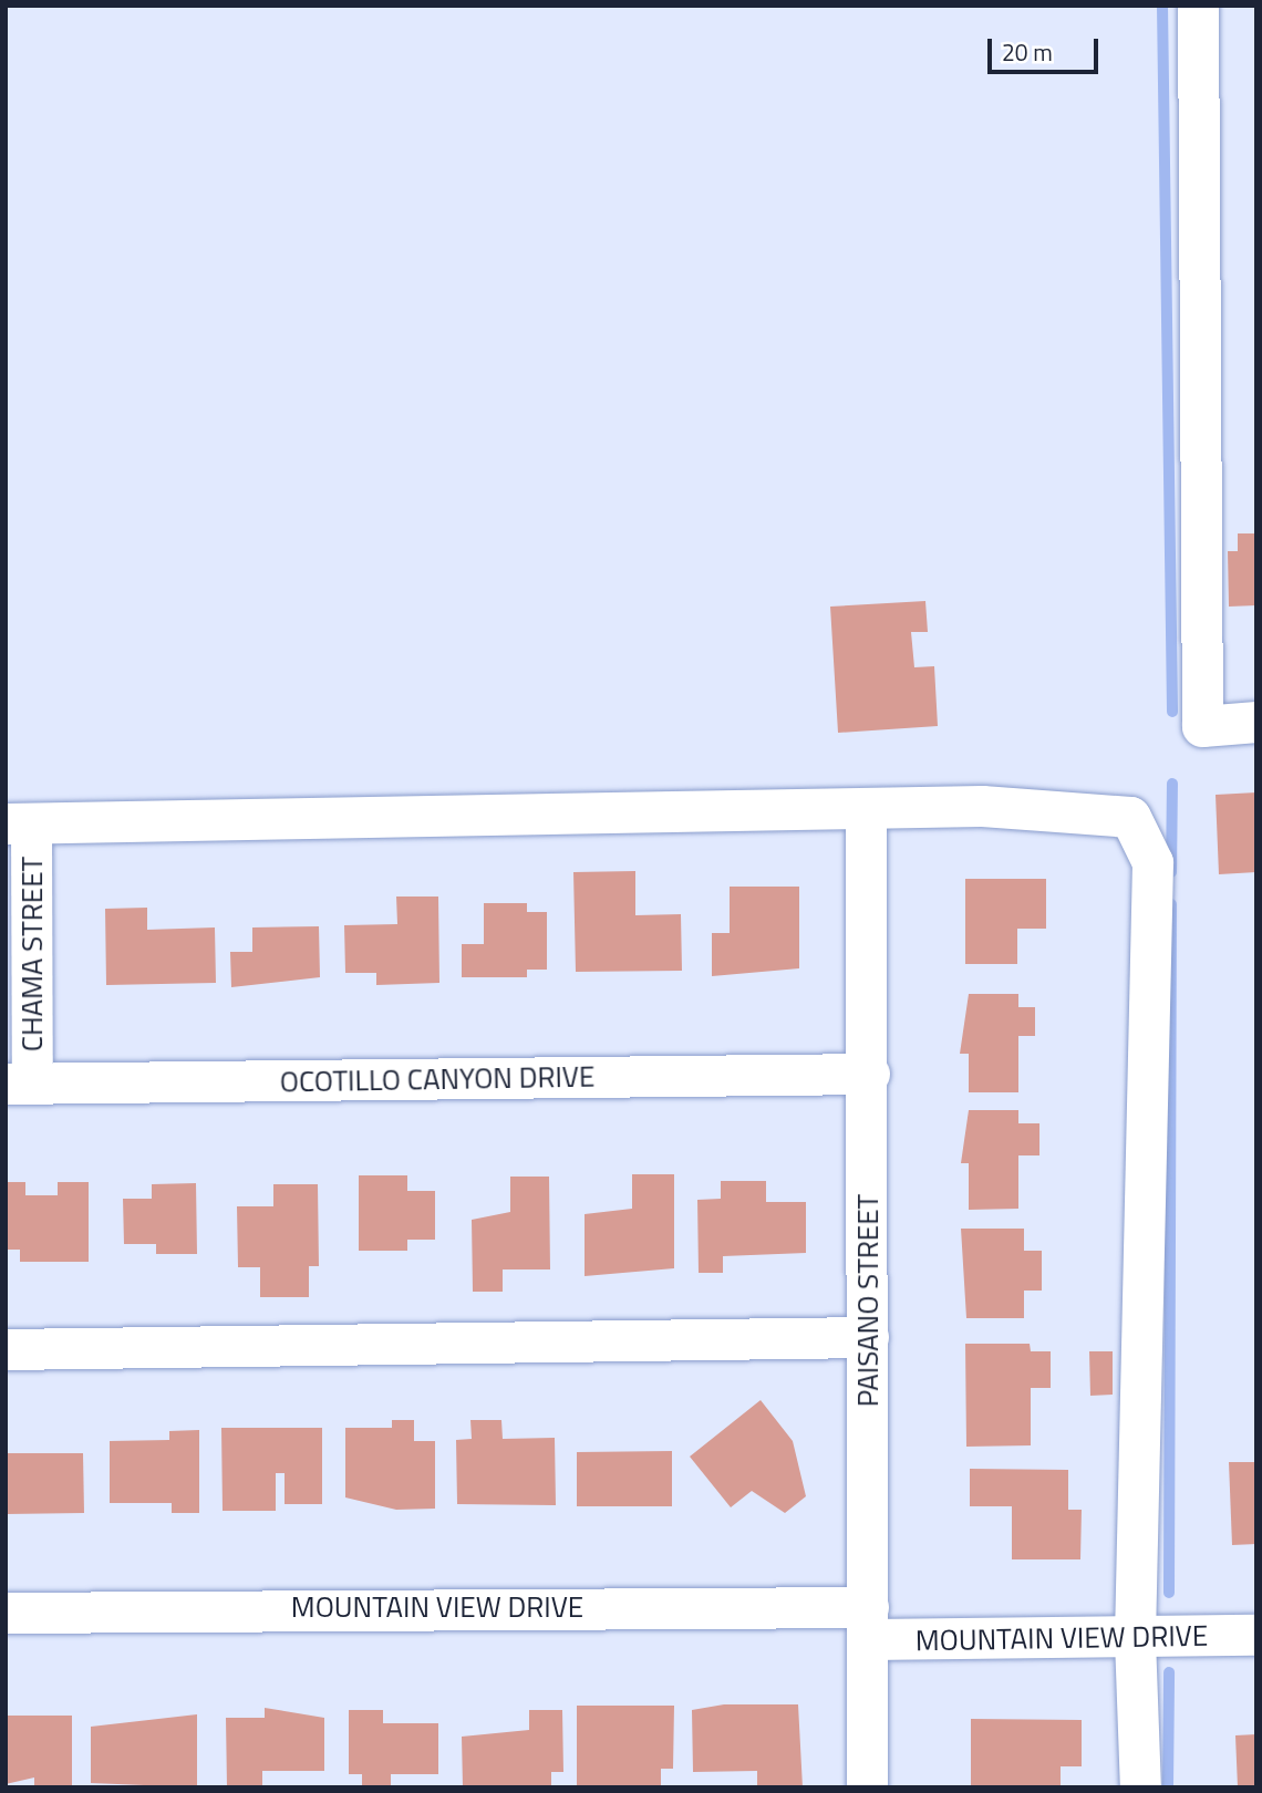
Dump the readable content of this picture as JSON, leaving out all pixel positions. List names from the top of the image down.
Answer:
{
  "streets": {
    "street": [
      "CHAMA STREET",
      "OCOTILLO CANYON DRIVE",
      "PAISANO STREET",
      "MOUNTAIN VIEW DRIVE"
    ]
  },
  "crossings": [
    ["CHAMA STREET", "OCOTILLO CANYON DRIVE"],
    ["OCOTILLO CANYON DRIVE", "PAISANO STREET"],
    ["PAISANO STREET", "MOUNTAIN VIEW DRIVE"]
  ],
  "scale_bar": "20 m"
}
